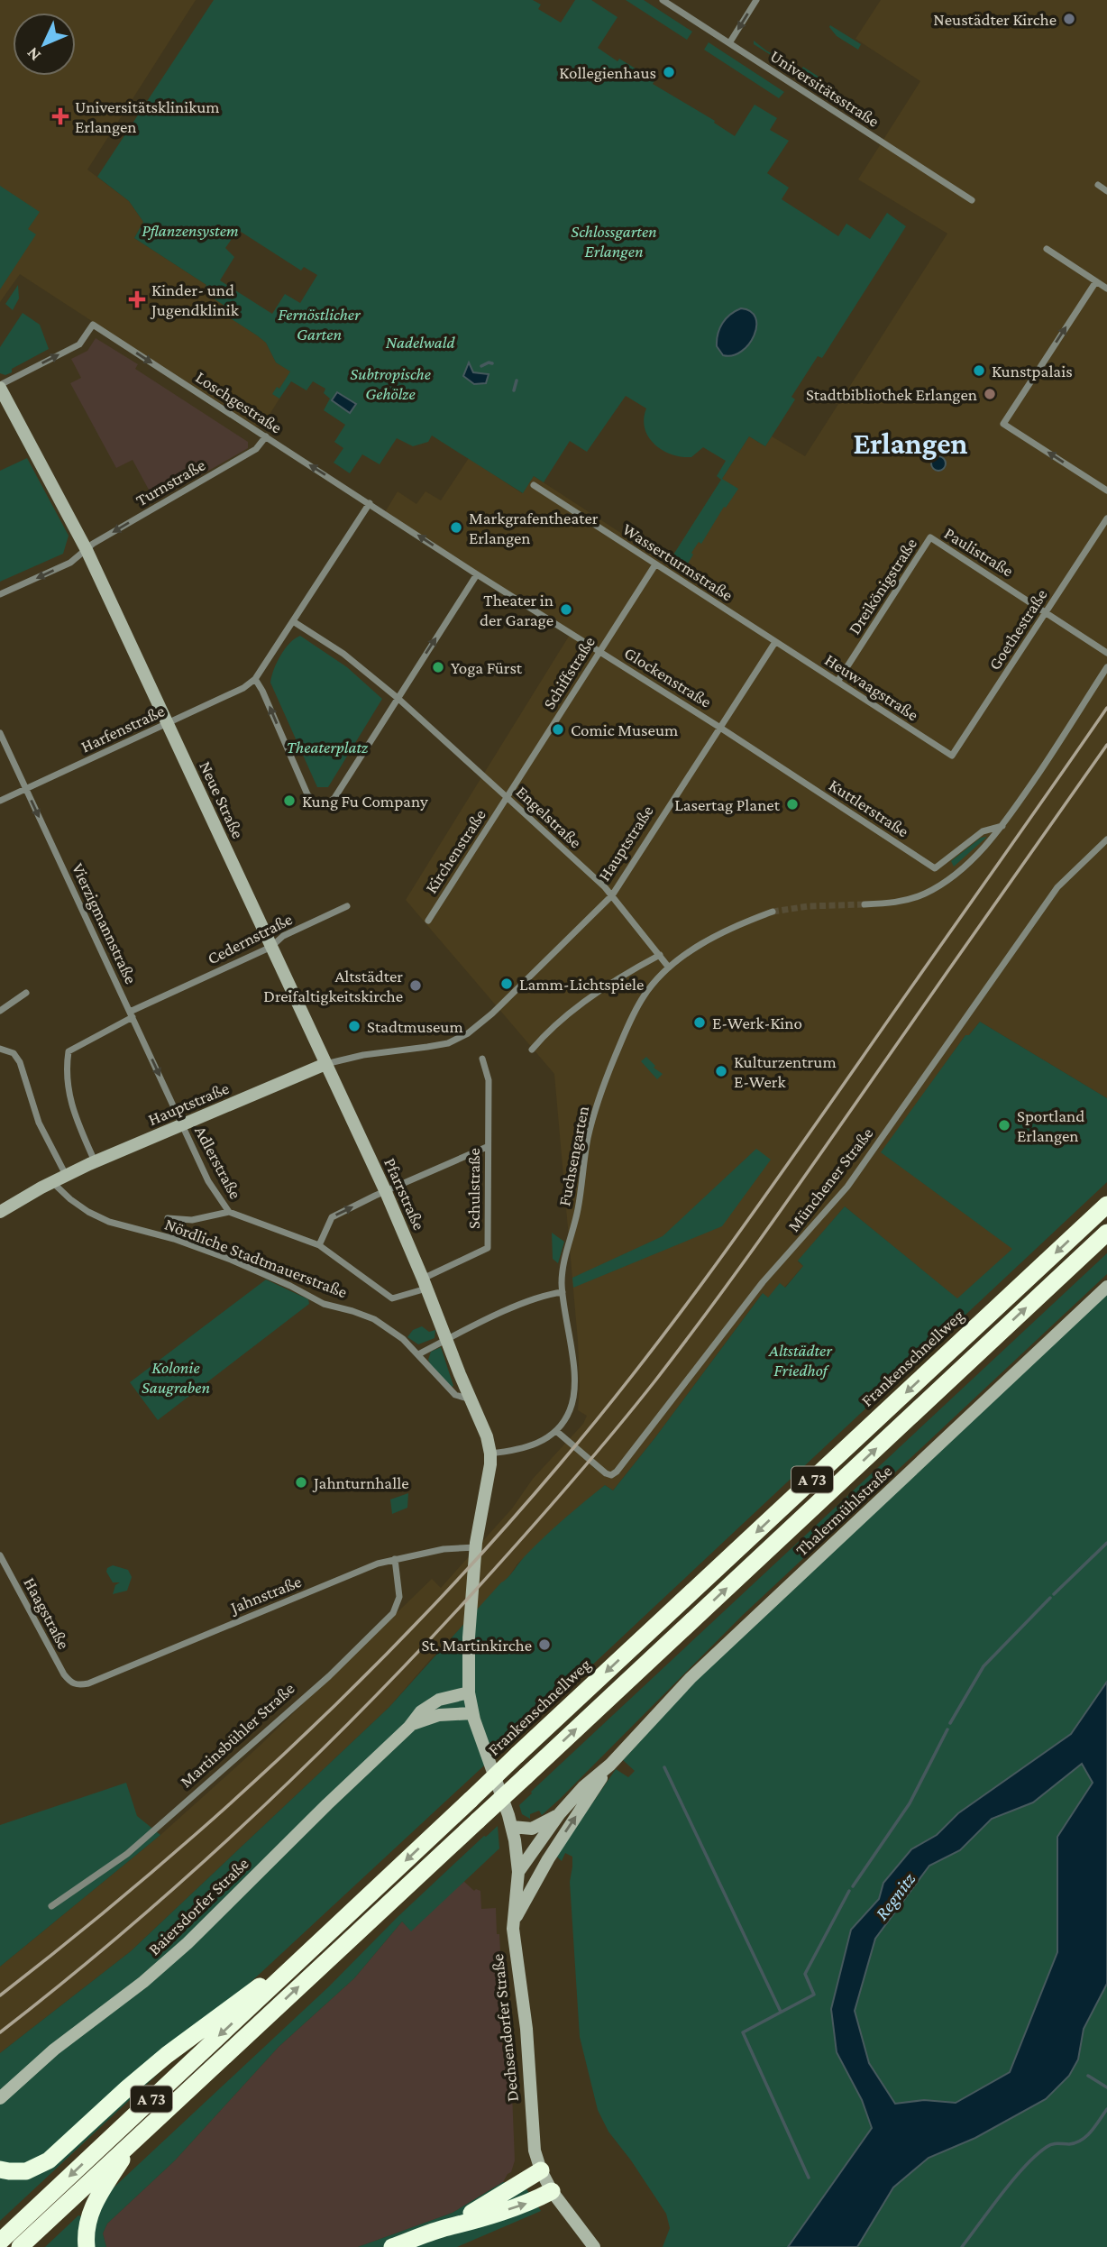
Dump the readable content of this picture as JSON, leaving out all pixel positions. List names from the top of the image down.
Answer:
{
  "streets": {
    "highway": ["Frankenschnellweg", "A 73"],
    "main road": [
      "Neue Straße",
      "Hauptstraße",
      "Pfarrstraße",
      "Thalermühlstraße",
      "Baiersdorfer Straße",
      "Dechsendorfer Straße"
    ],
    "street": [
      "Universitätsstraße",
      "Loschgestraße",
      "Turnstraße",
      "Paulistraße",
      "Wasserturmstraße",
      "Dreikönigstraße",
      "Goethestraße",
      "Schiffstraße",
      "Glockenstraße",
      "Heuwaagstraße",
      "Harfenstraße",
      "Kuttlerstraße",
      "Engelstraße",
      "Kirchenstraße",
      "Vierzigmannstraße",
      "Cedernstraße",
      "Fuchsengarten",
      "Adlerstraße",
      "Münchener Straße",
      "Schulstraße",
      "Nördliche Stadtmauerstraße",
      "Jahnstraße",
      "Haagstraße",
      "Martinsbühler Straße"
    ]
  },
  "crossings": [
    ["Loschgestraße", "Turnstraße"],
    ["Loschgestraße", "Neue Straße"],
    ["Turnstraße", "Neue Straße"],
    ["Paulistraße", "Dreikönigstraße"],
    ["Paulistraße", "Goethestraße"],
    ["Wasserturmstraße", "Schiffstraße"],
    ["Wasserturmstraße", "Heuwaagstraße"],
    ["Wasserturmstraße", "Hauptstraße"],
    ["Dreikönigstraße", "Heuwaagstraße"],
    ["Goethestraße", "Heuwaagstraße"],
    ["Schiffstraße", "Glockenstraße"],
    ["Schiffstraße", "Engelstraße"],
    ["Schiffstraße", "Kirchenstraße"],
    ["Glockenstraße", "Kuttlerstraße"],
    ["Glockenstraße", "Hauptstraße"],
    ["Heuwaagstraße", "Hauptstraße"],
    ["Harfenstraße", "Neue Straße"],
    ["Harfenstraße", "Vierzigmannstraße"],
    ["Neue Straße", "Hauptstraße"],
    ["Neue Straße", "Cedernstraße"],
    ["Neue Straße", "Pfarrstraße"],
    ["Kuttlerstraße", "Hauptstraße"],
    ["Engelstraße", "Hauptstraße"],
    ["Engelstraße", "Kirchenstraße"],
    ["Engelstraße", "Fuchsengarten"],
    ["Hauptstraße", "Vierzigmannstraße"],
    ["Hauptstraße", "Cedernstraße"],
    ["Hauptstraße", "Adlerstraße"],
    ["Hauptstraße", "Pfarrstraße"],
    ["Hauptstraße", "Nördliche Stadtmauerstraße"],
    ["Vierzigmannstraße", "Cedernstraße"],
    ["Vierzigmannstraße", "Adlerstraße"],
    ["Fuchsengarten", "Münchener Straße"],
    ["Schulstraße", "Pfarrstraße"],
    ["Thalermühlstraße", "Dechsendorfer Straße"],
    ["Jahnstraße", "Haagstraße"],
    ["Jahnstraße", "Martinsbühler Straße"]
  ],
  "one_way": ["Turnstraße", "Vierzigmannstraße"],
  "districts": ["Erlangen"],
  "water": ["Regnitz"],
  "parks": [
    "Pflanzensystem",
    "Schlossgarten Erlangen",
    "Fernöstlicher Garten",
    "Nadelwald",
    "Subtropische Gehölze",
    "Theaterplatz",
    "Altstädter Friedhof",
    "Kolonie Saugraben"
  ],
  "places": {
    "other": [
      "Neustädter Kirche",
      "Kollegienhaus",
      "Kunstpalais",
      "Stadtbibliothek Erlangen",
      "Markgrafentheater Erlangen",
      "Theater in der Garage",
      "Yoga Fürst",
      "Comic Museum",
      "Kung Fu Company",
      "Lasertag Planet",
      "Lamm-Lichtspiele",
      "Altstädter Dreifaltigkeitskirche",
      "E-Werk-Kino",
      "Stadtmuseum",
      "Kulturzentrum E-Werk",
      "Sportland Erlangen",
      "Jahnturnhalle",
      "St. Martinkirche"
    ],
    "health": ["Universitätsklinikum Erlangen", "Kinder- und Jugendklinik"]
  },
  "north": "bottom left"
}
